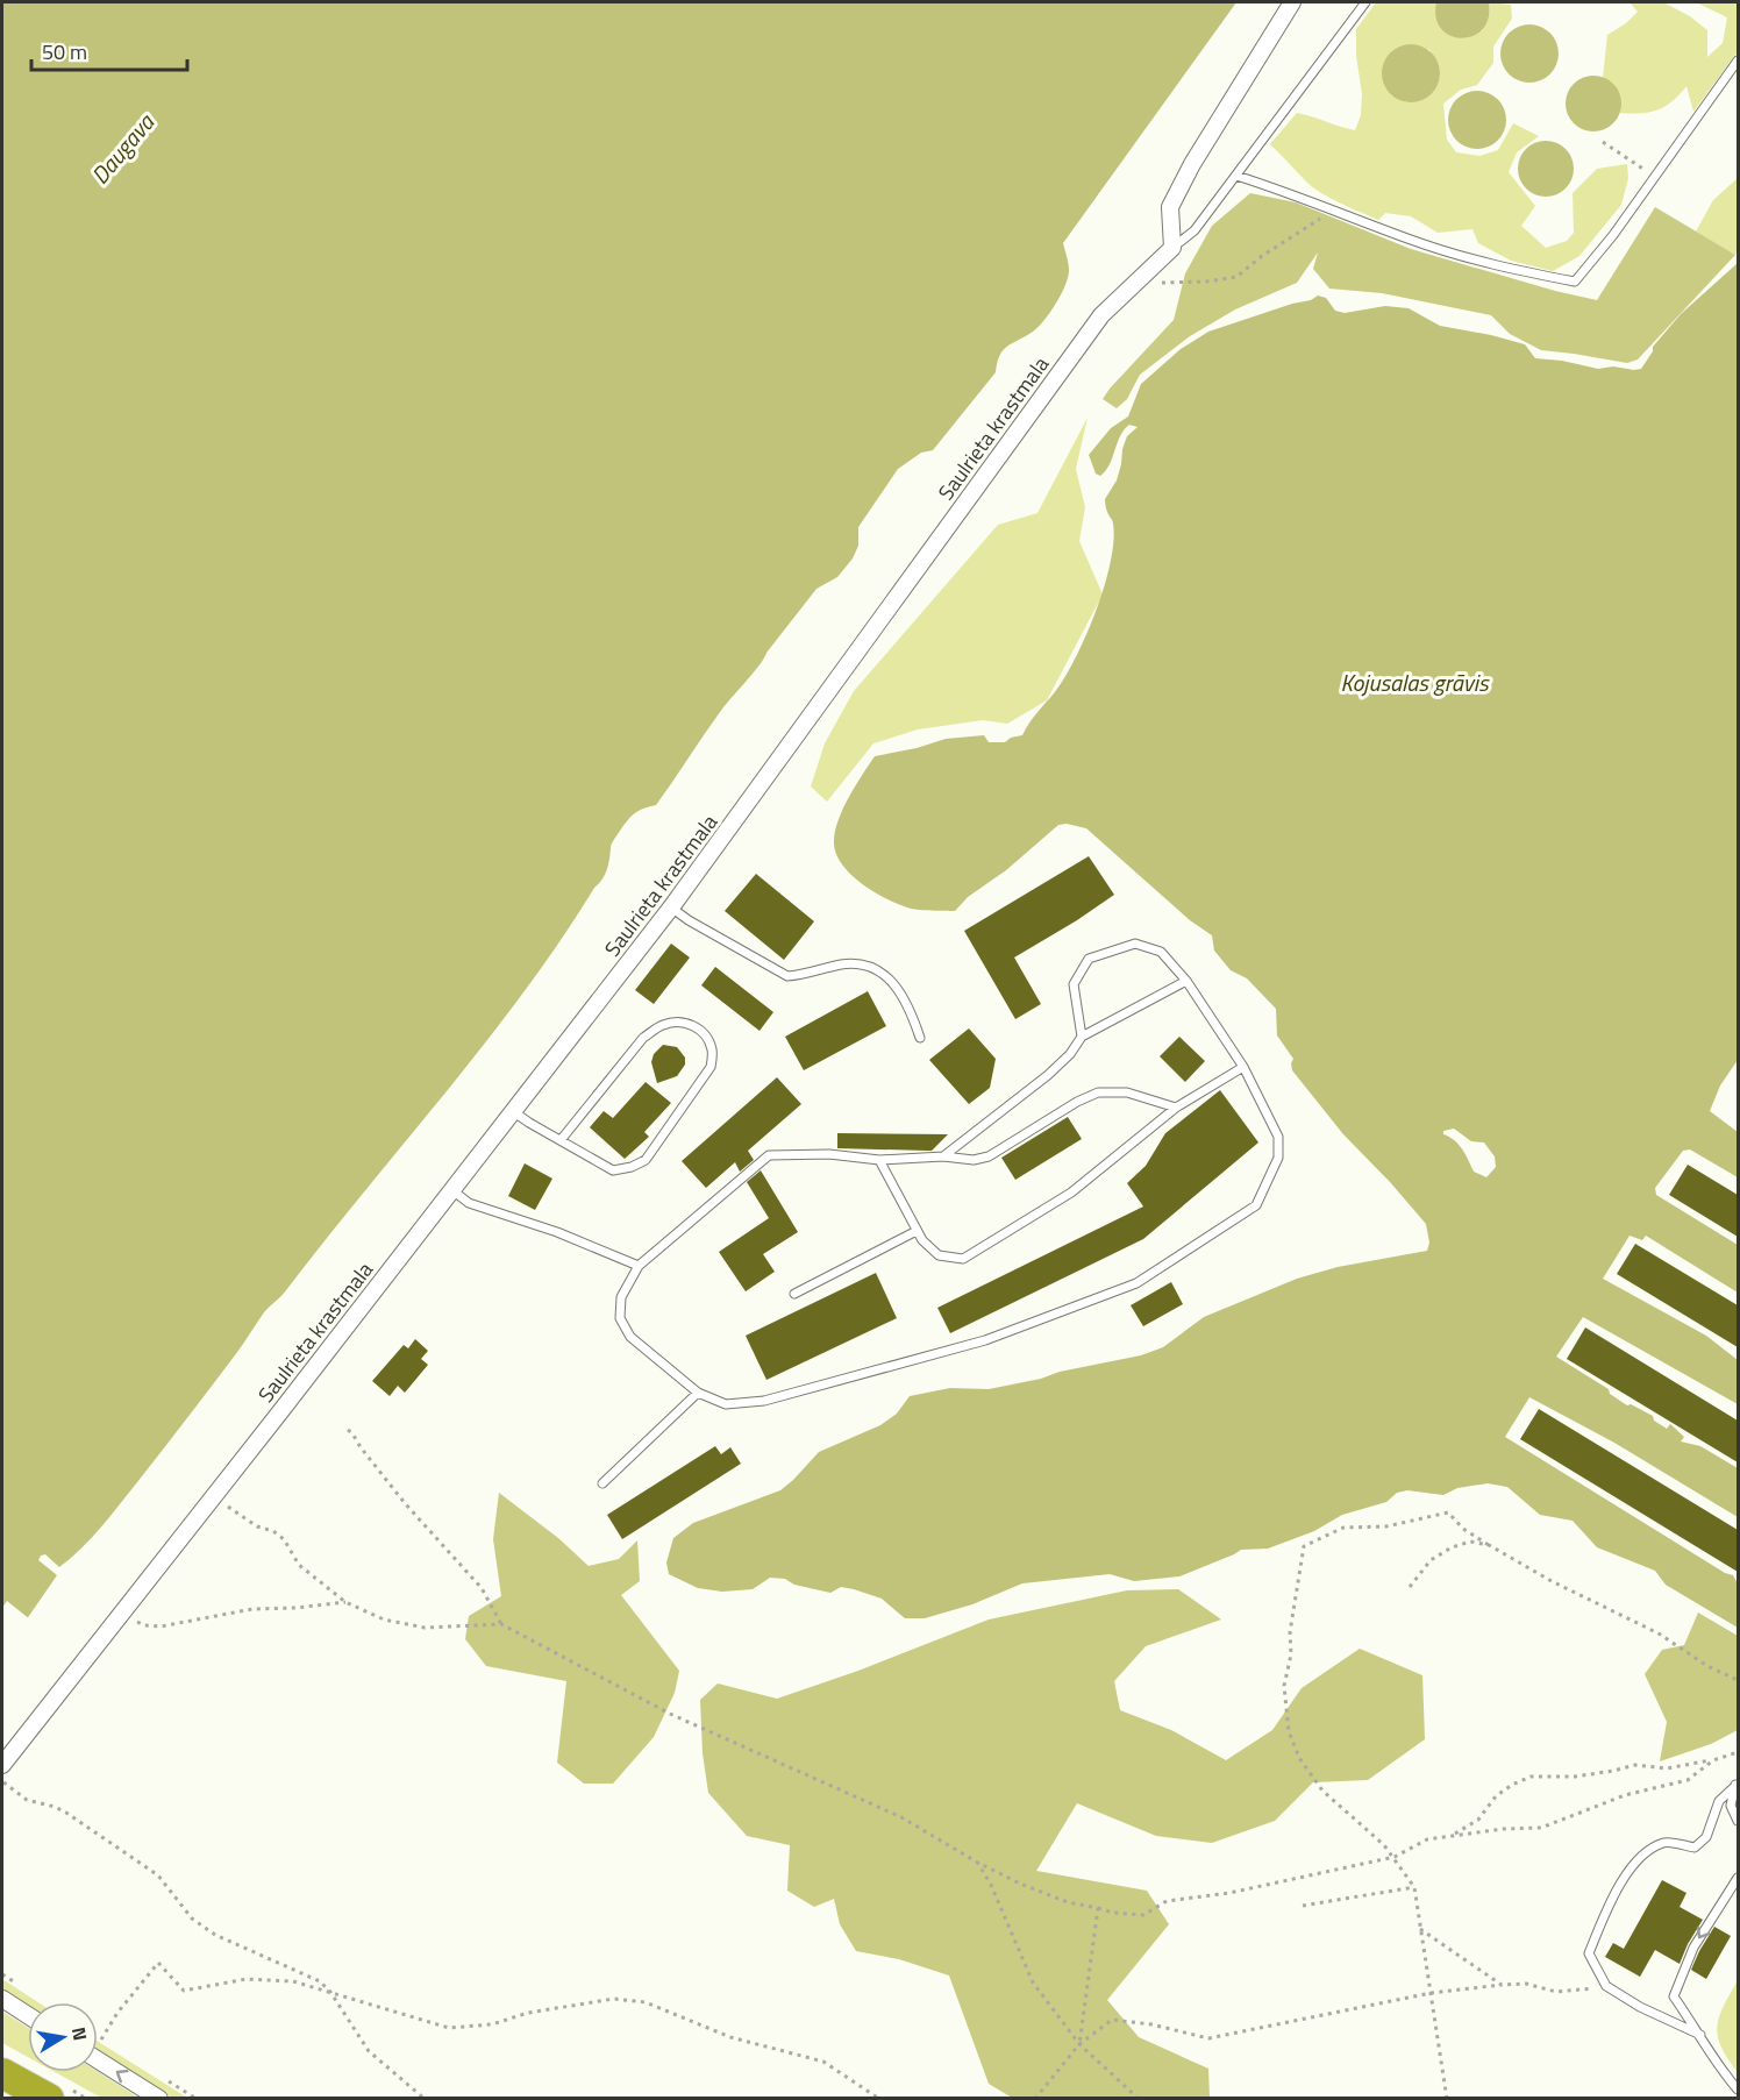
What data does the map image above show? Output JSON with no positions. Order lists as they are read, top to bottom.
{
  "streets": {
    "street": ["Saulrieta krastmala"]
  },
  "water": ["Daugava", "Kojusalas grāvis"],
  "scale_bar": "50 m",
  "north": "right"
}
